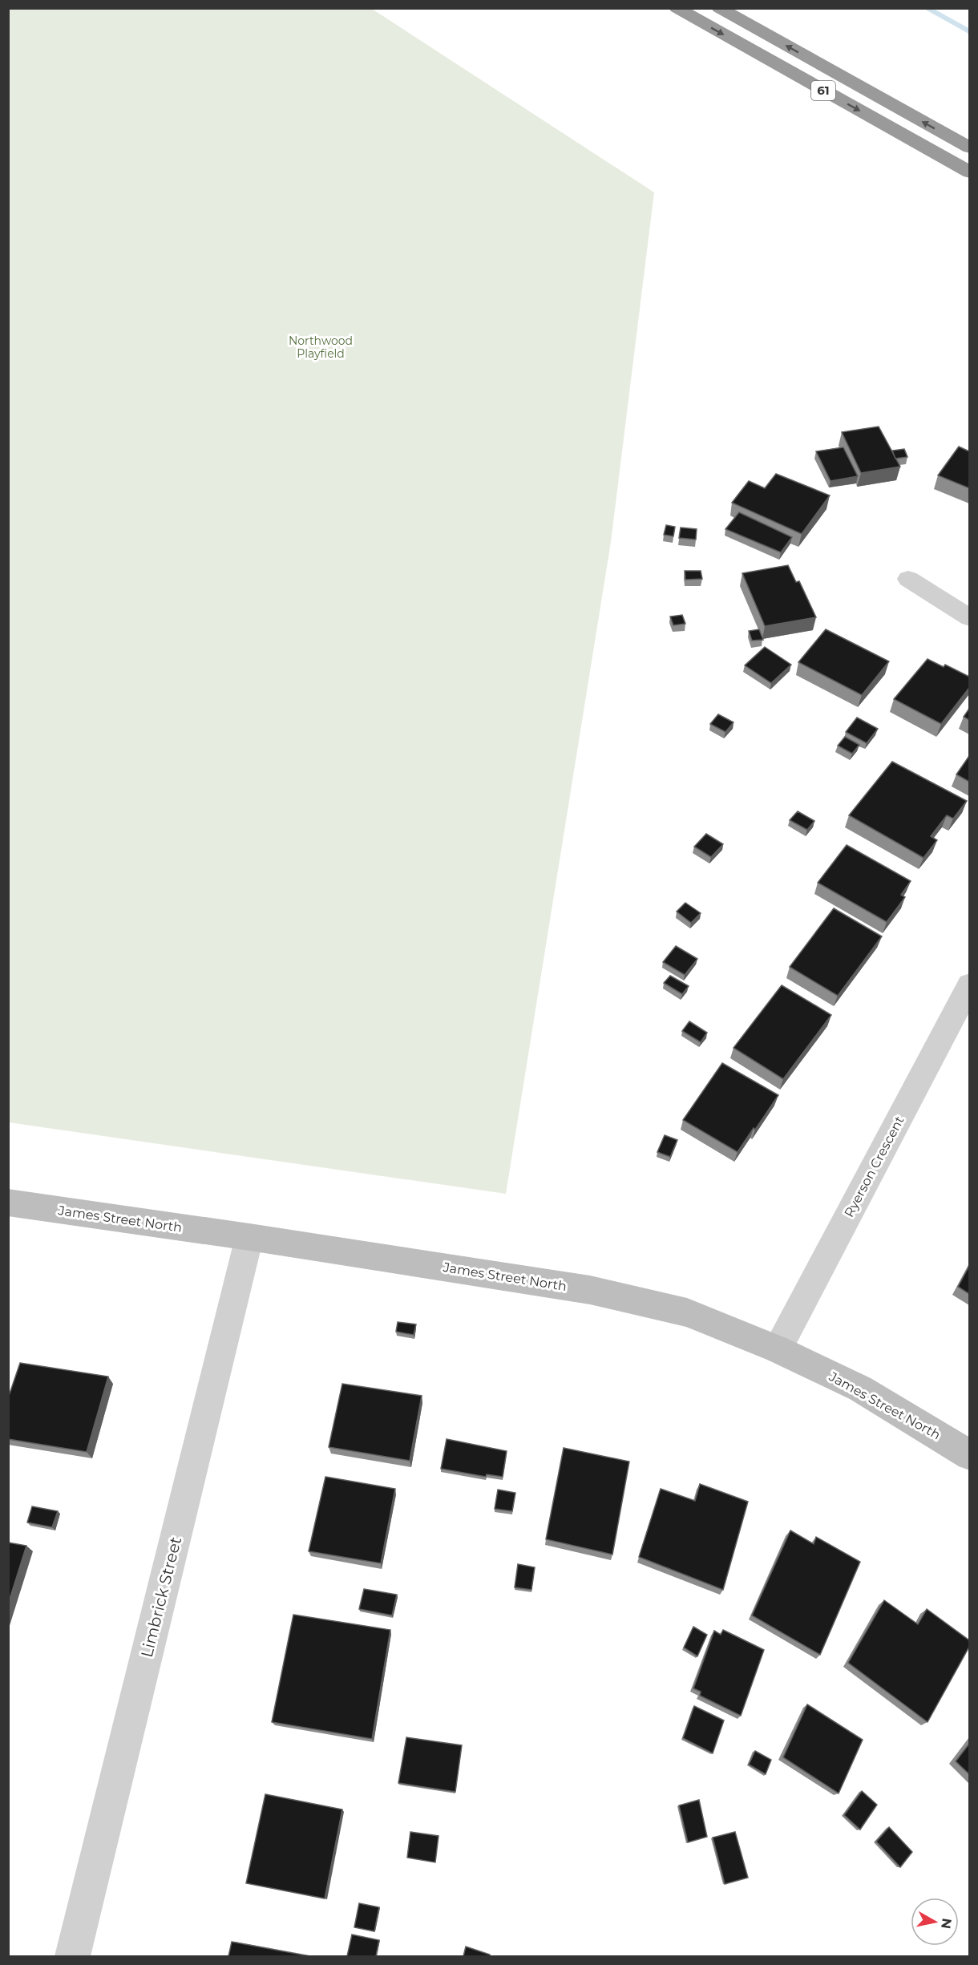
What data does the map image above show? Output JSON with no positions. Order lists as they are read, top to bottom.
{
  "streets": {
    "highway": ["61"],
    "street": ["Ryerson Crescent", "James Street North", "Limbrick Street"]
  },
  "crossings": [
    ["Ryerson Crescent", "James Street North"],
    ["James Street North", "Limbrick Street"]
  ],
  "parks": ["Northwood Playfield"],
  "north": "right"
}
